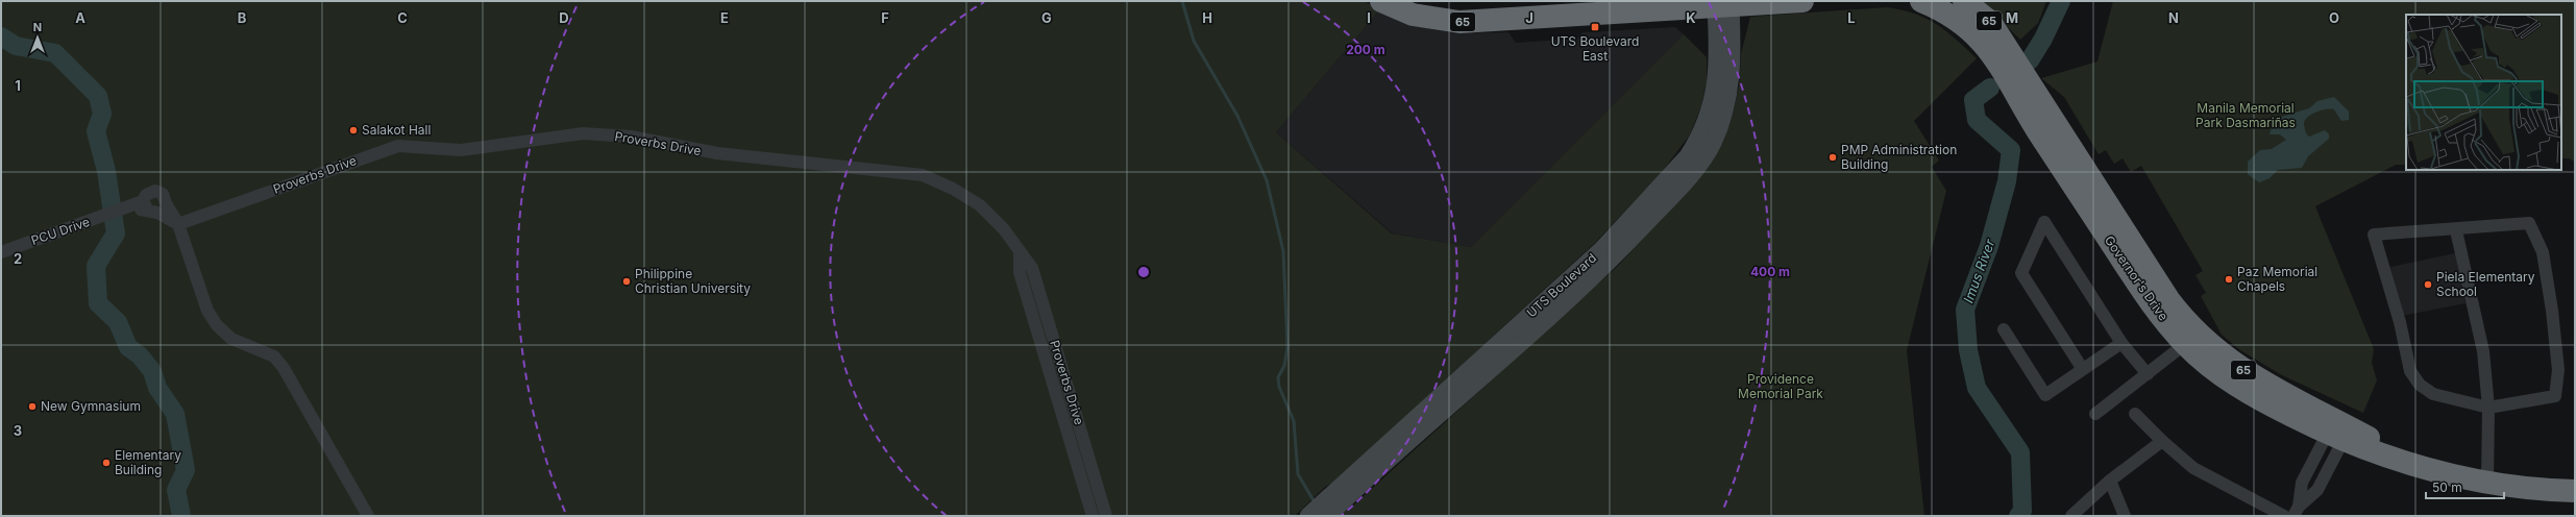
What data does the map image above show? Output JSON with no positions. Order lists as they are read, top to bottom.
{
  "streets": {
    "highway": ["65", "Governor's Drive"],
    "main road": ["UTS Boulevard"],
    "street": ["Proverbs Drive", "PCU Drive"]
  },
  "crossings": [
    ["65", "UTS Boulevard"],
    ["Proverbs Drive", "PCU Drive"]
  ],
  "water": ["Imus River"],
  "parks": ["Manila Memorial Park Dasmariñas", "Providence Memorial Park"],
  "places": {
    "transit": ["UTS Boulevard East"],
    "other": [
      "Salakot Hall",
      "PMP Administration Building",
      "Paz Memorial Chapels",
      "Philippine Christian University",
      "Piela Elementary School",
      "New Gymnasium",
      "Elementary Building"
    ]
  },
  "scale_bar": "50 m",
  "north": "top",
  "grid": {
    "columns": [
      "A",
      "B",
      "C",
      "D",
      "E",
      "F",
      "G",
      "H",
      "I",
      "J",
      "K",
      "L",
      "M",
      "N",
      "O"
    ],
    "rows": ["1", "2", "3"]
  },
  "rings": ["200 m", "400 m"]
}
